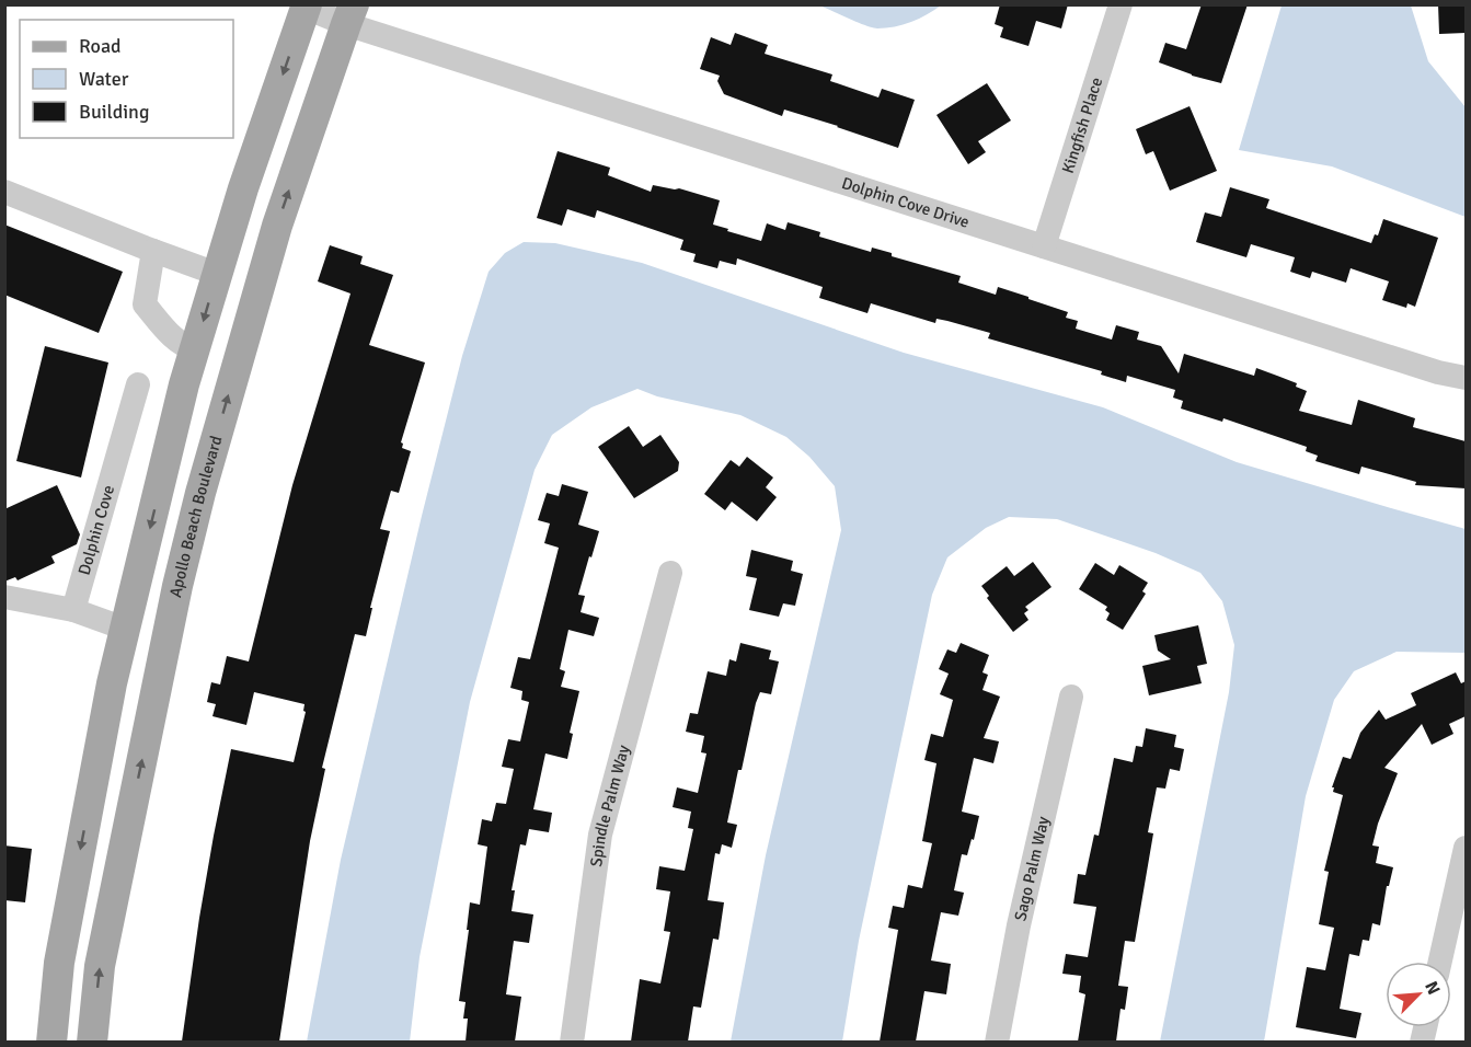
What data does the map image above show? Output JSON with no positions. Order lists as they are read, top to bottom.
{
  "streets": {
    "main road": ["Apollo Beach Boulevard"],
    "street": [
      "Kingfish Place",
      "Dolphin Cove Drive",
      "Dolphin Cove",
      "Spindle Palm Way",
      "Sago Palm Way"
    ]
  },
  "crossings": [
    ["Kingfish Place", "Dolphin Cove Drive"],
    ["Dolphin Cove Drive", "Apollo Beach Boulevard"]
  ],
  "legend": ["Road", "Water", "Building"],
  "north": "top right"
}
